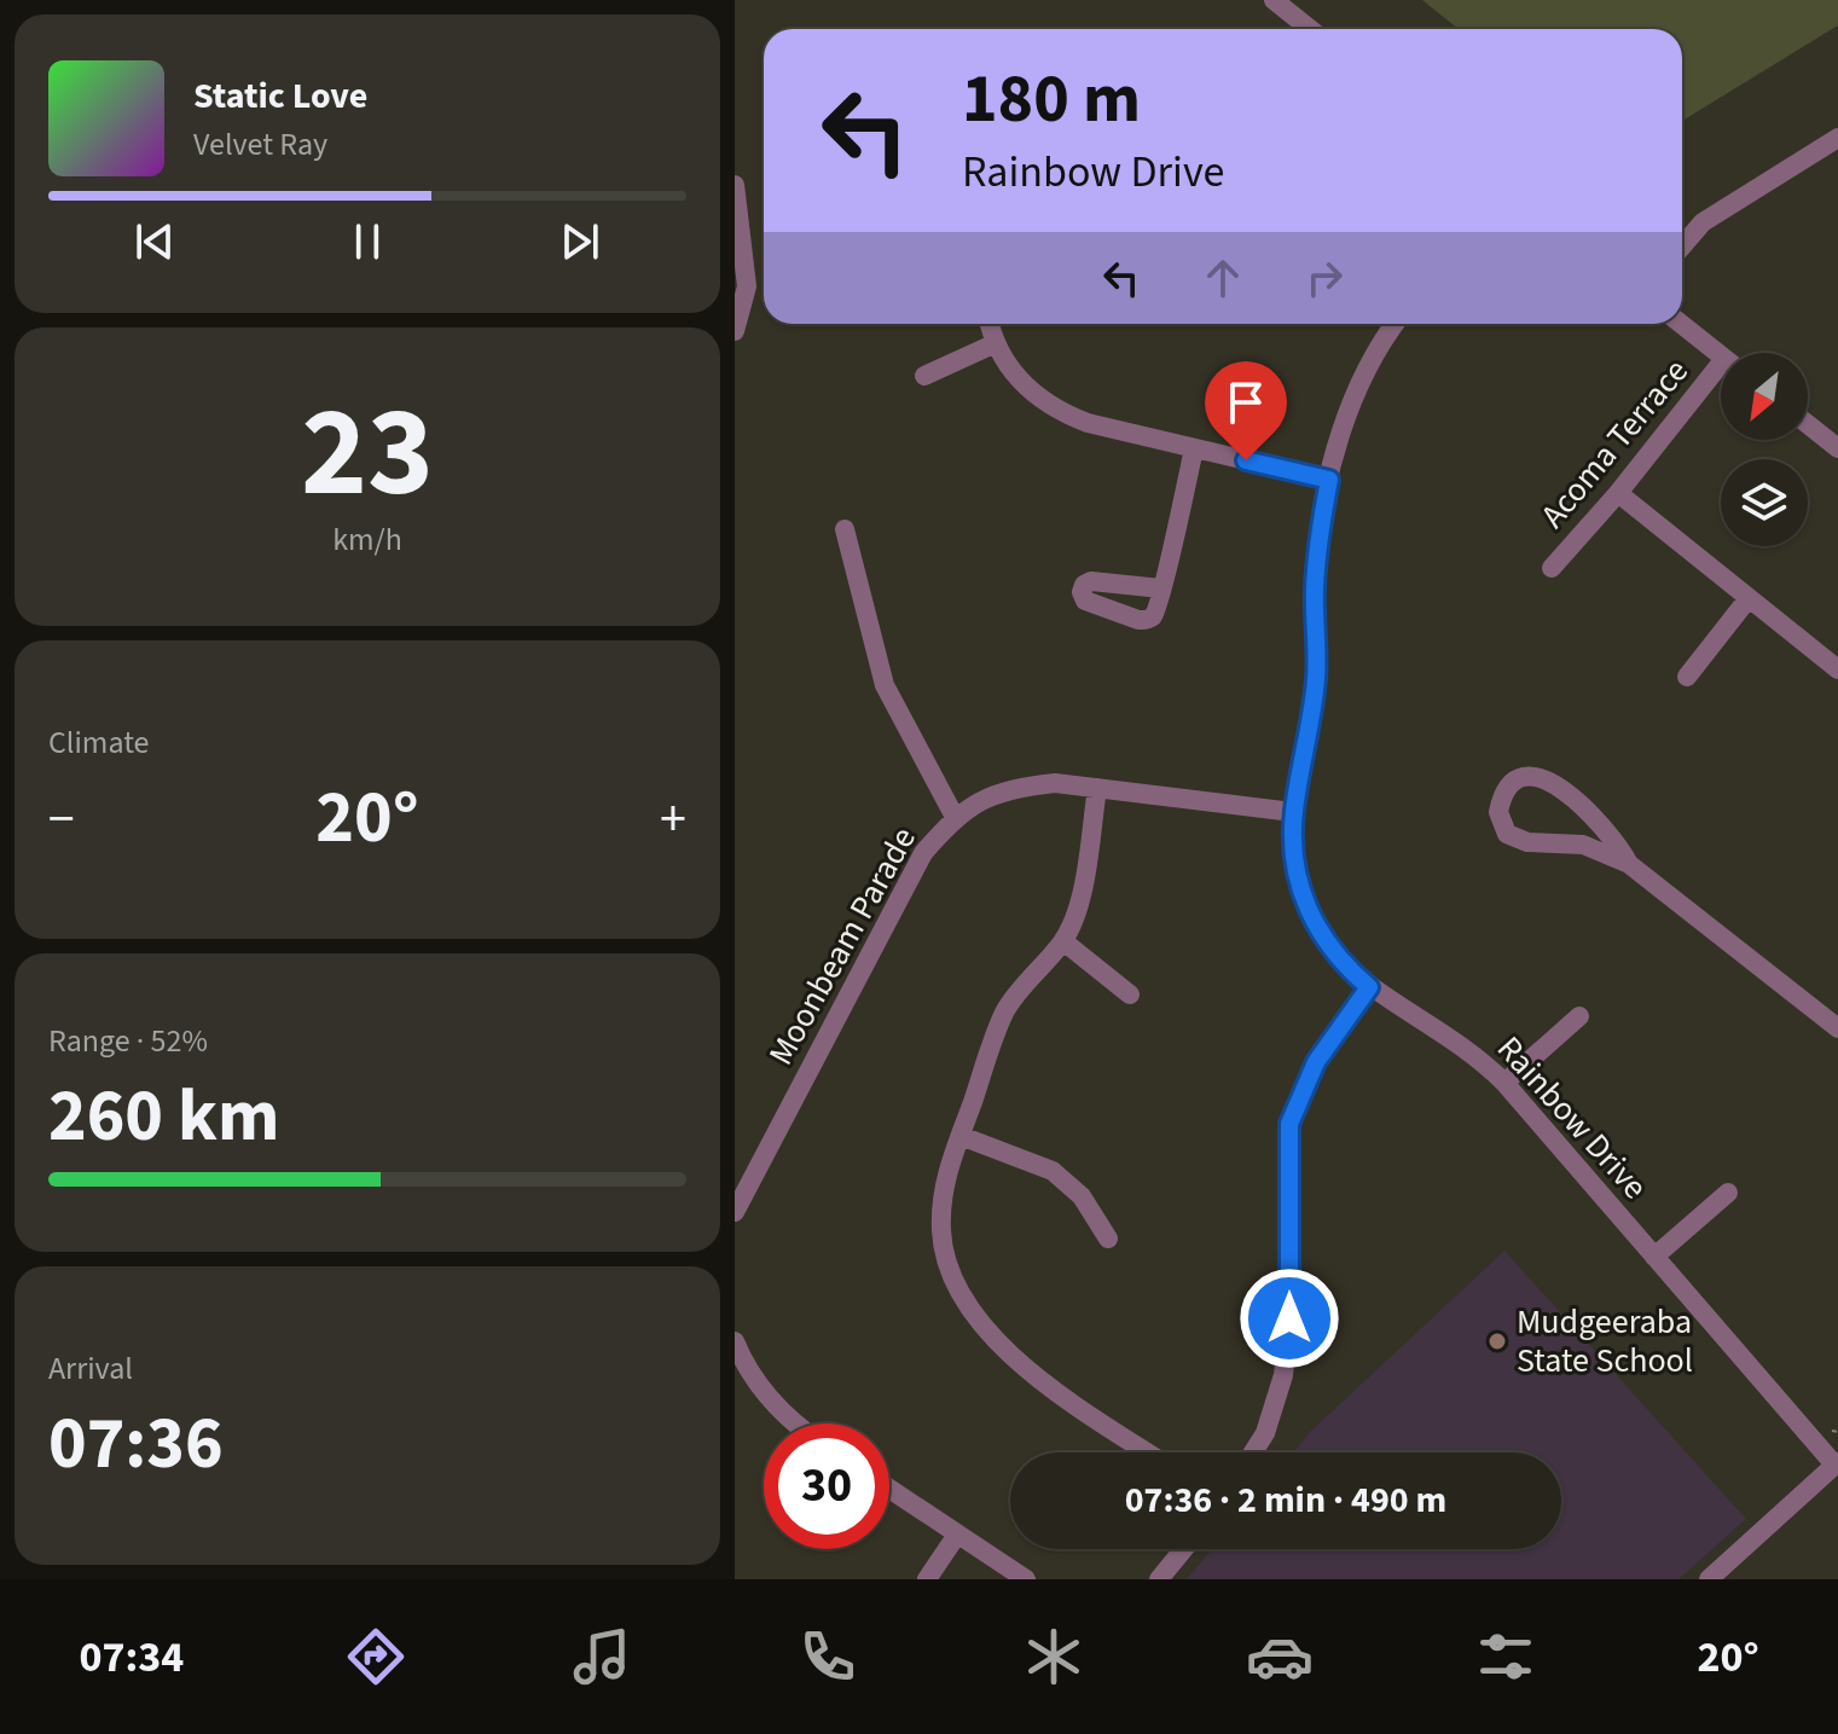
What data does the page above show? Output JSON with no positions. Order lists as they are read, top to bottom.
{
  "streets": {
    "street": ["Acoma Terrace", "Moonbeam Parade", "Rainbow Drive"]
  },
  "crossings": [
    ["Moonbeam Parade", "Rainbow Drive"]
  ],
  "places": ["Mudgeeraba State School"],
  "north": "bottom left",
  "page": {
    "turn": ["180 m", "Rainbow Drive"],
    "song": ["Static Love", "Velvet Ray"],
    "tile": [
      ["23", "km/h"],
      "Climate",
      ["Range · 52%", "260 km"],
      ["Arrival", "07:36"]
    ],
    "heat": ["−", "20°", "+"],
    "limit": "30",
    "trip": "07:36 · 2 min · 490 m",
    "tabs": ["07:34", "20°"]
  }
}
